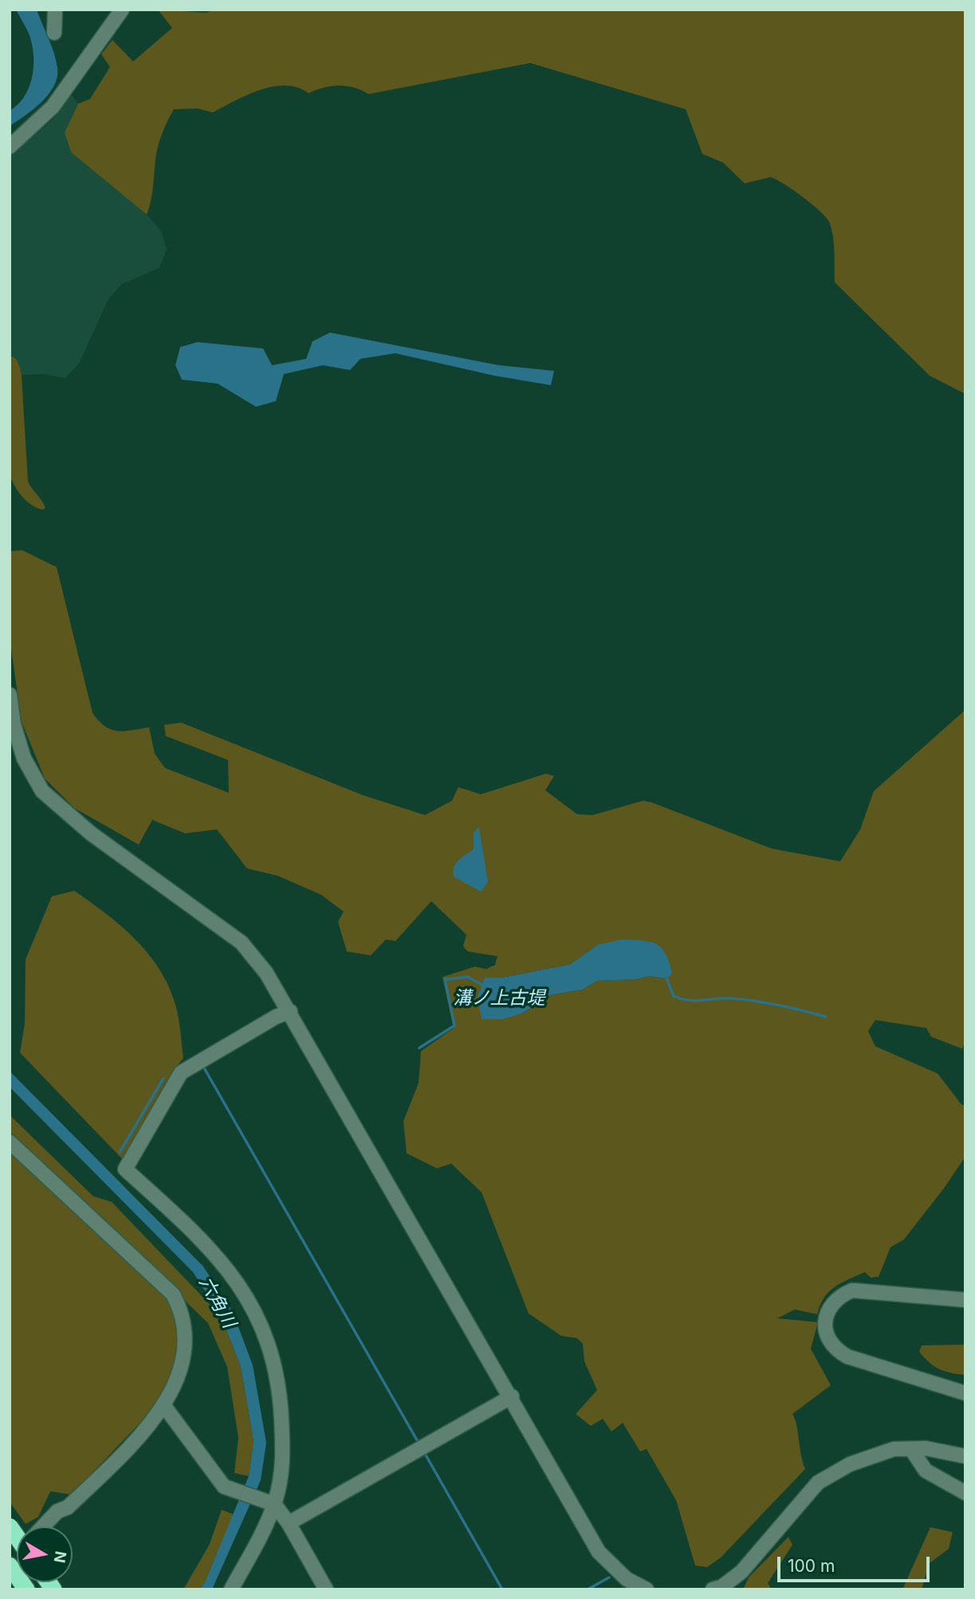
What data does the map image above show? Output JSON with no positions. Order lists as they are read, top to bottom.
{
  "water": ["溝ノ上古堤", "六角川"],
  "scale_bar": "100 m",
  "north": "right"
}
